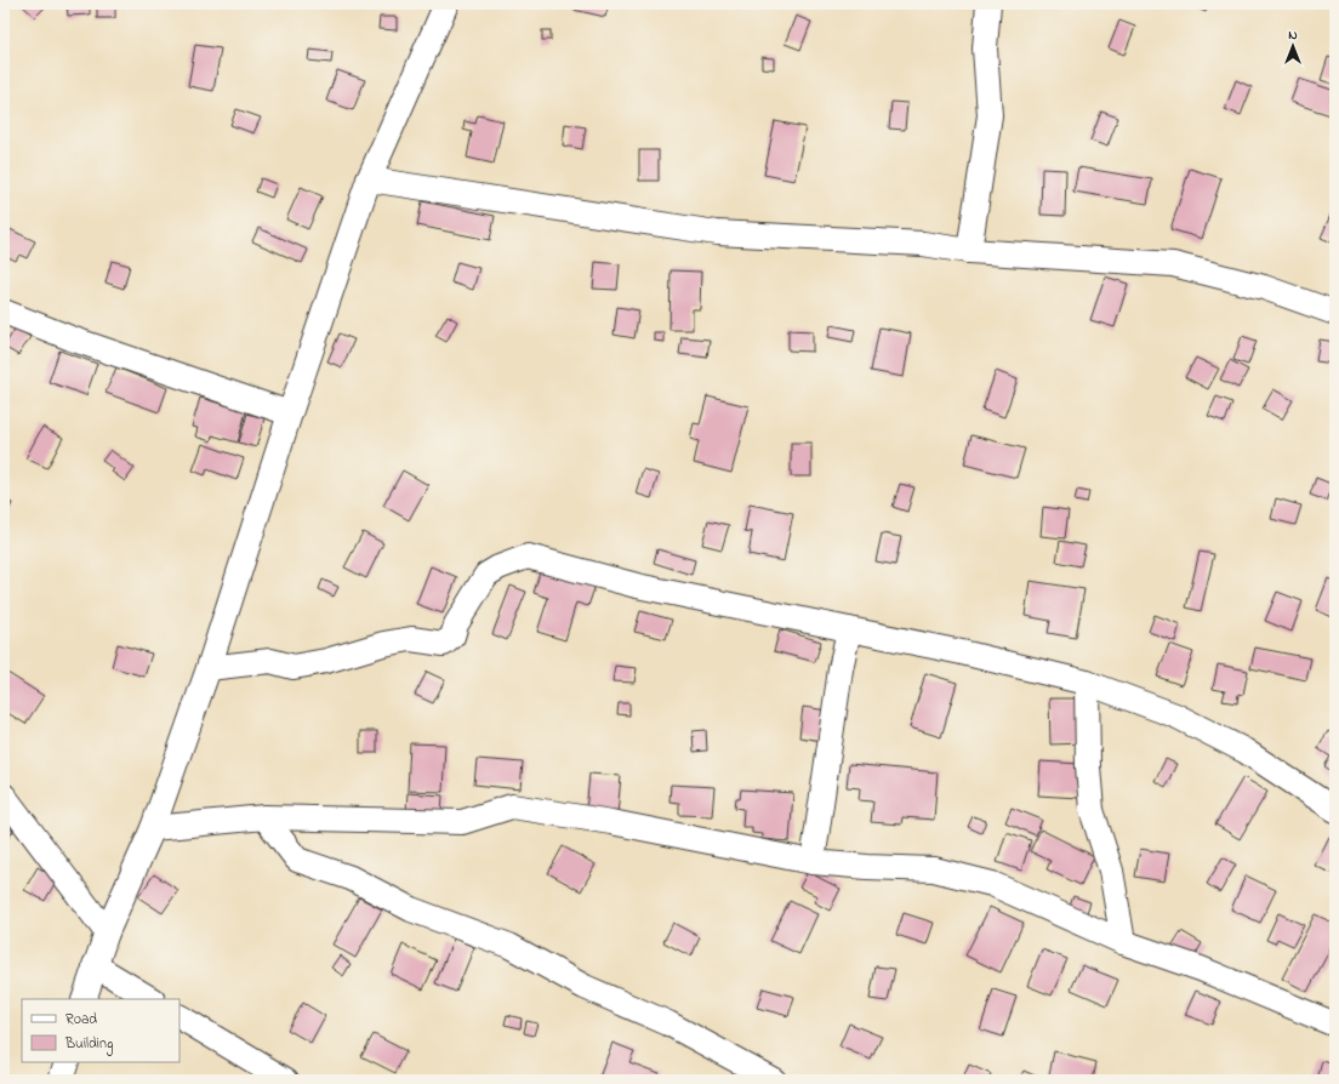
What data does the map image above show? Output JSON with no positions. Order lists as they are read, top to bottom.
{
  "legend": ["Road", "Building"],
  "north": "top"
}
